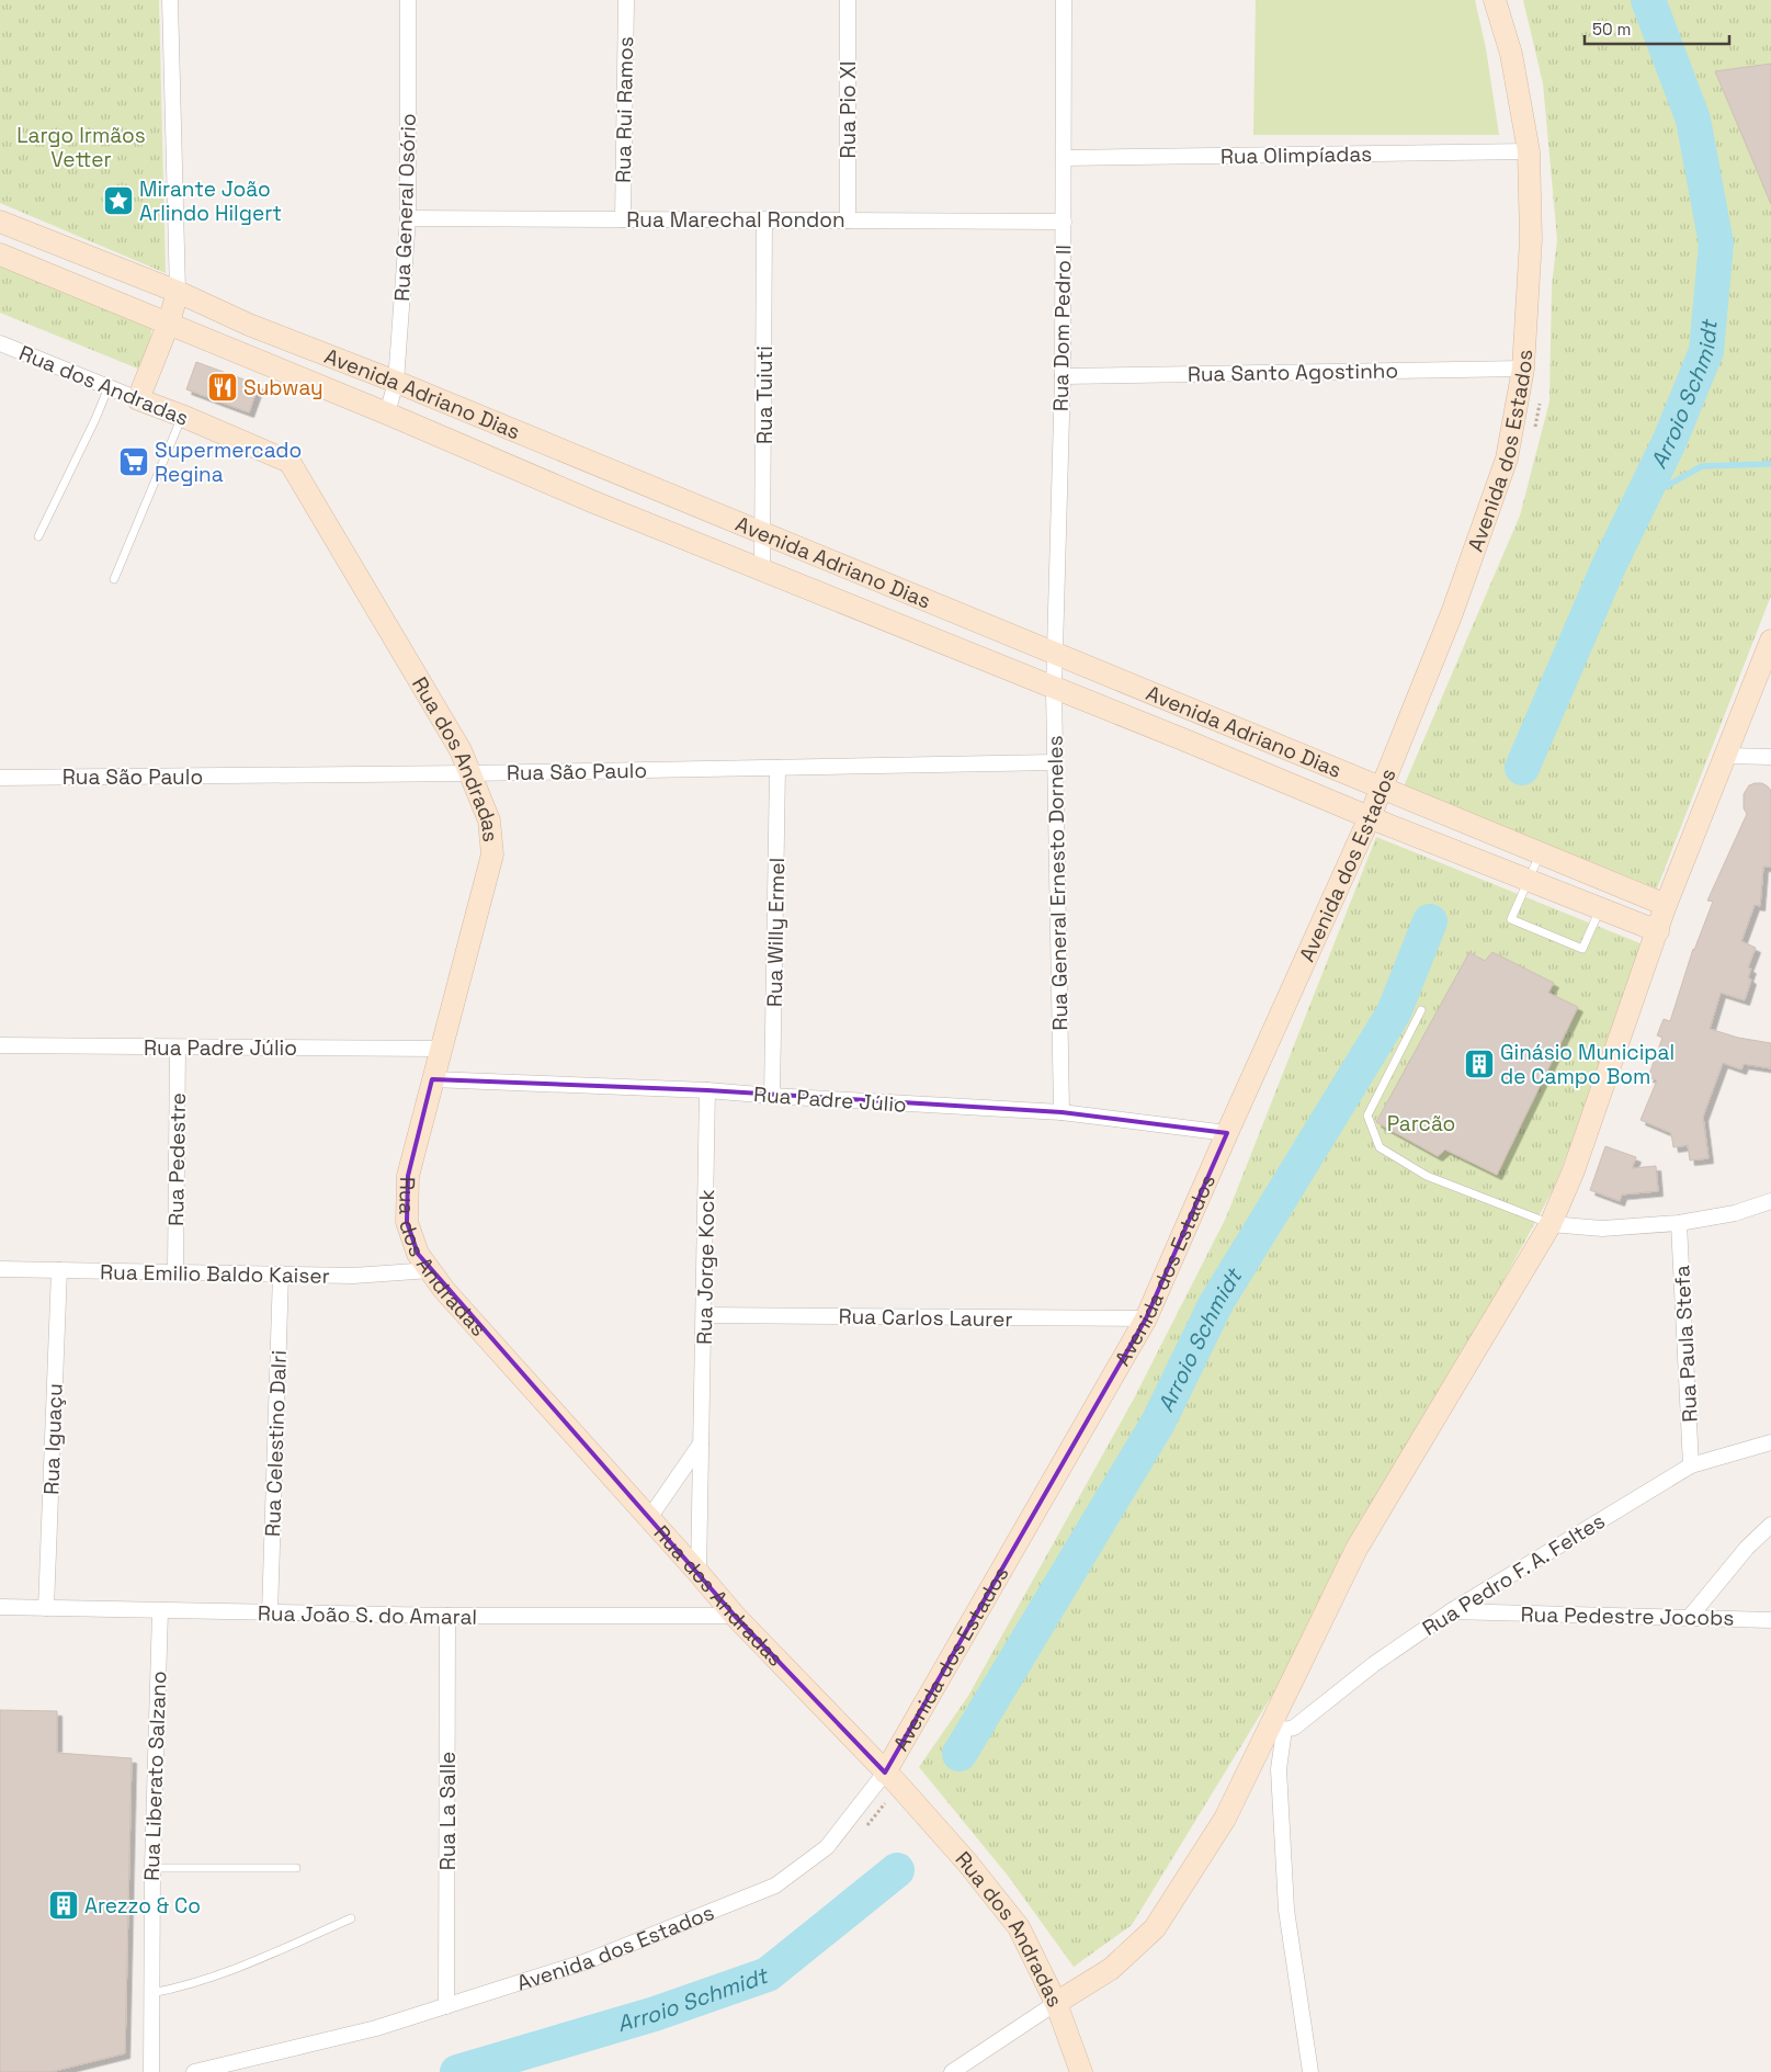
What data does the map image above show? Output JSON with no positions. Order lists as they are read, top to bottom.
{
  "streets": {
    "street": [
      "Rua Rui Ramos",
      "Rua Pio XI",
      "Rua Olimpíadas",
      "Rua General Osório",
      "Rua Marechal Rondon",
      "Rua Dom Pedro II",
      "Rua Santo Agostinho",
      "Rua dos Andradas",
      "Avenida Adriano Dias",
      "Rua Tuiuti",
      "Avenida dos Estados",
      "Rua São Paulo",
      "Rua General Ernesto Dorneles",
      "Rua Willy Ermel",
      "Rua Padre Júlio",
      "Rua Pedestre",
      "Rua Jorge Kock",
      "Rua Emilio Baldo Kaiser",
      "Rua Carlos Laurer",
      "Rua Paula Stefa",
      "Rua Iguaçu",
      "Rua Celestino Dalri",
      "Rua Pedro F. A. Feltes",
      "Rua João S. do Amaral",
      "Rua Pedestre Jocobs",
      "Rua Liberato Salzano",
      "Rua La Salle"
    ]
  },
  "crossings": [
    ["Rua Rui Ramos", "Rua Marechal Rondon"],
    ["Rua Pio XI", "Rua Marechal Rondon"],
    ["Rua Olimpíadas", "Rua Dom Pedro II"],
    ["Rua Olimpíadas", "Avenida dos Estados"],
    ["Rua General Osório", "Rua Marechal Rondon"],
    ["Rua General Osório", "Avenida Adriano Dias"],
    ["Rua Marechal Rondon", "Rua Dom Pedro II"],
    ["Rua Marechal Rondon", "Rua Tuiuti"],
    ["Rua Dom Pedro II", "Rua Santo Agostinho"],
    ["Rua Dom Pedro II", "Avenida Adriano Dias"],
    ["Rua Dom Pedro II", "Rua General Ernesto Dorneles"],
    ["Rua Santo Agostinho", "Avenida dos Estados"],
    ["Rua dos Andradas", "Avenida dos Estados"],
    ["Rua dos Andradas", "Rua São Paulo"],
    ["Rua dos Andradas", "Rua Padre Júlio"],
    ["Rua dos Andradas", "Rua Jorge Kock"],
    ["Rua dos Andradas", "Rua Emilio Baldo Kaiser"],
    ["Rua dos Andradas", "Rua João S. do Amaral"],
    ["Avenida Adriano Dias", "Rua Tuiuti"],
    ["Avenida Adriano Dias", "Avenida dos Estados"],
    ["Avenida Adriano Dias", "Rua General Ernesto Dorneles"],
    ["Avenida dos Estados", "Rua Padre Júlio"],
    ["Avenida dos Estados", "Rua Carlos Laurer"],
    ["Avenida dos Estados", "Rua La Salle"],
    ["Rua São Paulo", "Rua General Ernesto Dorneles"],
    ["Rua São Paulo", "Rua Willy Ermel"],
    ["Rua General Ernesto Dorneles", "Rua Padre Júlio"],
    ["Rua Willy Ermel", "Rua Padre Júlio"],
    ["Rua Padre Júlio", "Rua Pedestre"],
    ["Rua Padre Júlio", "Rua Jorge Kock"],
    ["Rua Pedestre", "Rua Emilio Baldo Kaiser"],
    ["Rua Jorge Kock", "Rua Carlos Laurer"],
    ["Rua Emilio Baldo Kaiser", "Rua Iguaçu"],
    ["Rua Emilio Baldo Kaiser", "Rua Celestino Dalri"],
    ["Rua Paula Stefa", "Rua Pedro F. A. Feltes"],
    ["Rua Iguaçu", "Rua João S. do Amaral"],
    ["Rua Celestino Dalri", "Rua João S. do Amaral"],
    ["Rua Pedro F. A. Feltes", "Rua Pedestre Jocobs"],
    ["Rua João S. do Amaral", "Rua Liberato Salzano"],
    ["Rua João S. do Amaral", "Rua La Salle"]
  ],
  "water": ["Arroio Schmidt"],
  "parks": ["Largo Irmãos Vetter", "Parcão"],
  "places": {
    "place": ["Mirante João Arlindo Hilgert"],
    "restaurant": ["Subway"],
    "supermarket": ["Supermercado Regina"],
    "building": ["Ginásio Municipal de Campo Bom", "Arezzo & Co"]
  },
  "scale_bar": "50 m"
}
